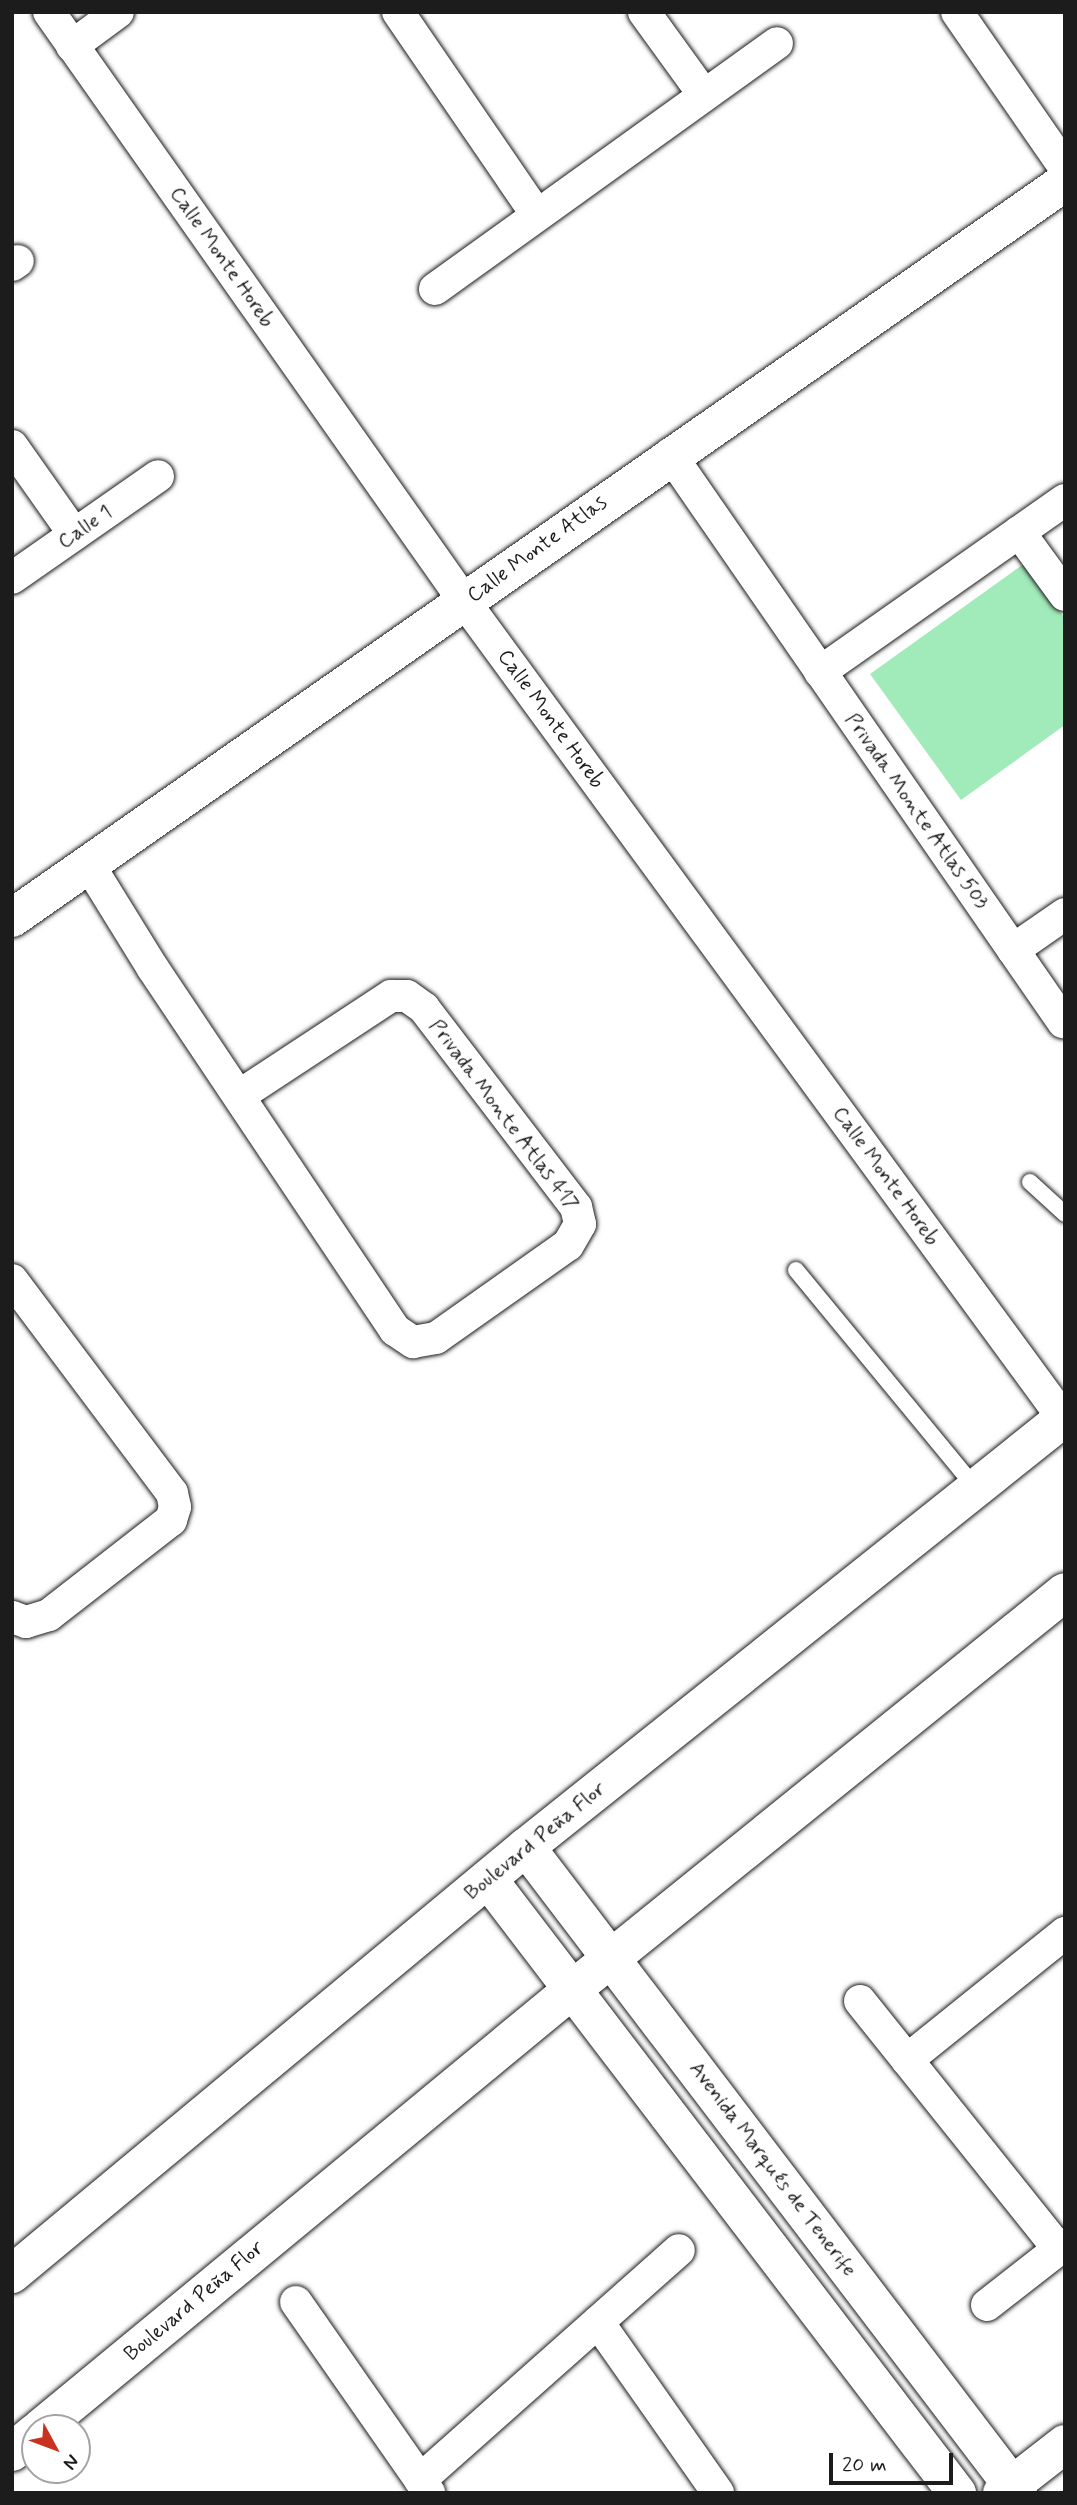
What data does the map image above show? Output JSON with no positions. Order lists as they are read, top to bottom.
{
  "streets": {
    "street": [
      "Calle Monte Horeb",
      "Calle 1",
      "Calle Monte Atlas",
      "Privada Monte Atlas 503",
      "Privada Monte Atlas 417",
      "Boulevard Peña Flor",
      "Avenida Marqués de Tenerife"
    ]
  },
  "crossings": [
    ["Calle Monte Horeb", "Calle Monte Atlas"],
    ["Calle Monte Horeb", "Boulevard Peña Flor"],
    ["Calle Monte Atlas", "Privada Monte Atlas 503"],
    ["Calle Monte Atlas", "Privada Monte Atlas 417"],
    ["Boulevard Peña Flor", "Avenida Marqués de Tenerife"]
  ],
  "scale_bar": "20 m",
  "north": "bottom right"
}
